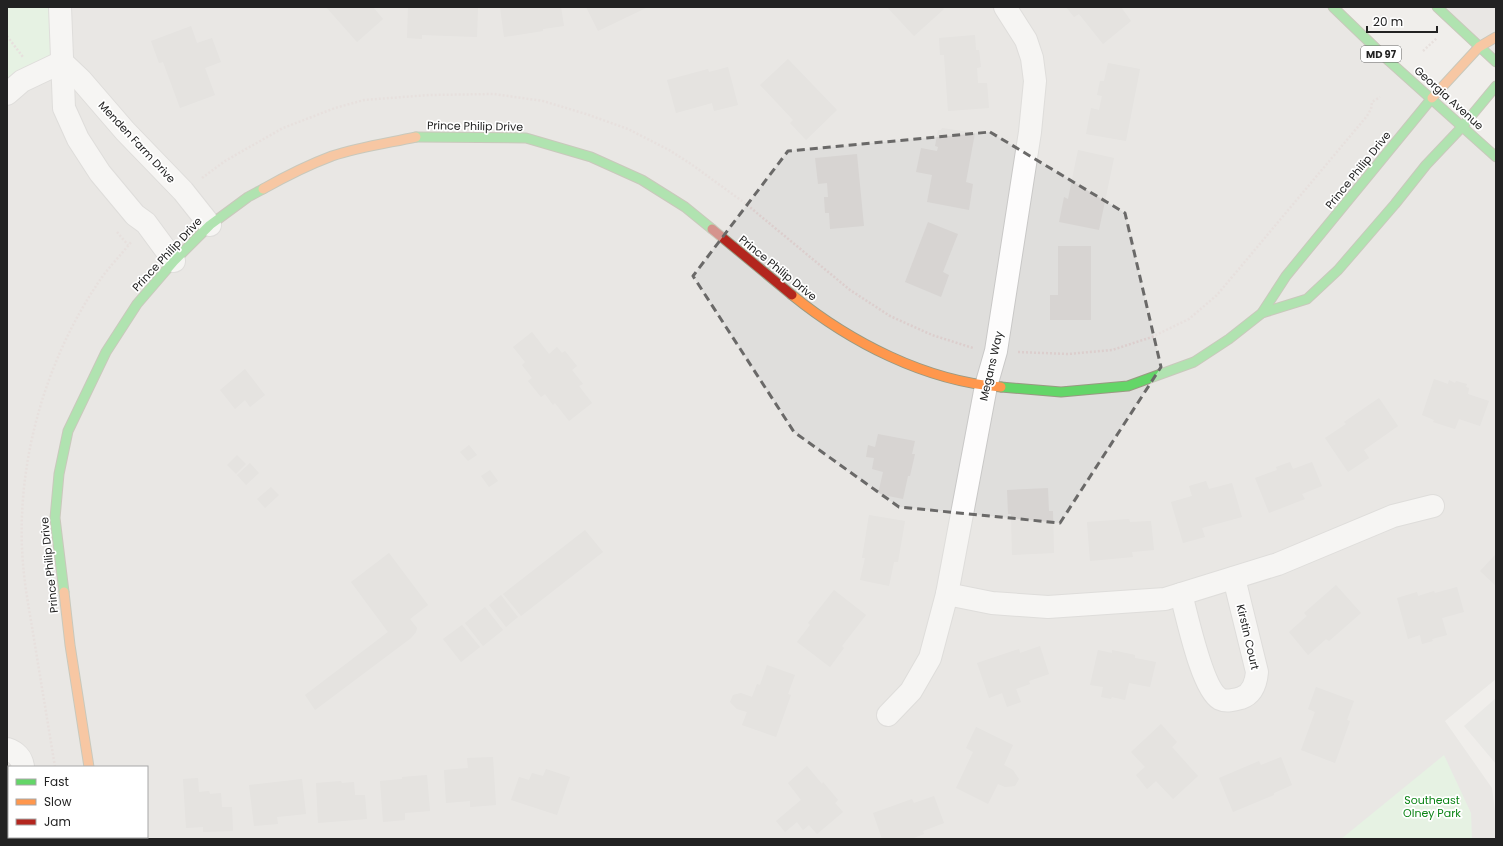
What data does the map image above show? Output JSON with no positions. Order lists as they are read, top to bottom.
{
  "streets": {
    "street": [
      "MD 97",
      "Georgia Avenue",
      "Prince Philip Drive",
      "Menden Farm Drive",
      "Megans Way",
      "Kirstin Court"
    ]
  },
  "crossings": [
    ["Georgia Avenue", "Prince Philip Drive"],
    ["Prince Philip Drive", "Menden Farm Drive"],
    ["Prince Philip Drive", "Megans Way"]
  ],
  "parks": ["Southeast Olney Park"],
  "legend": ["Fast", "Slow", "Jam"],
  "scale_bar": "20 m"
}
